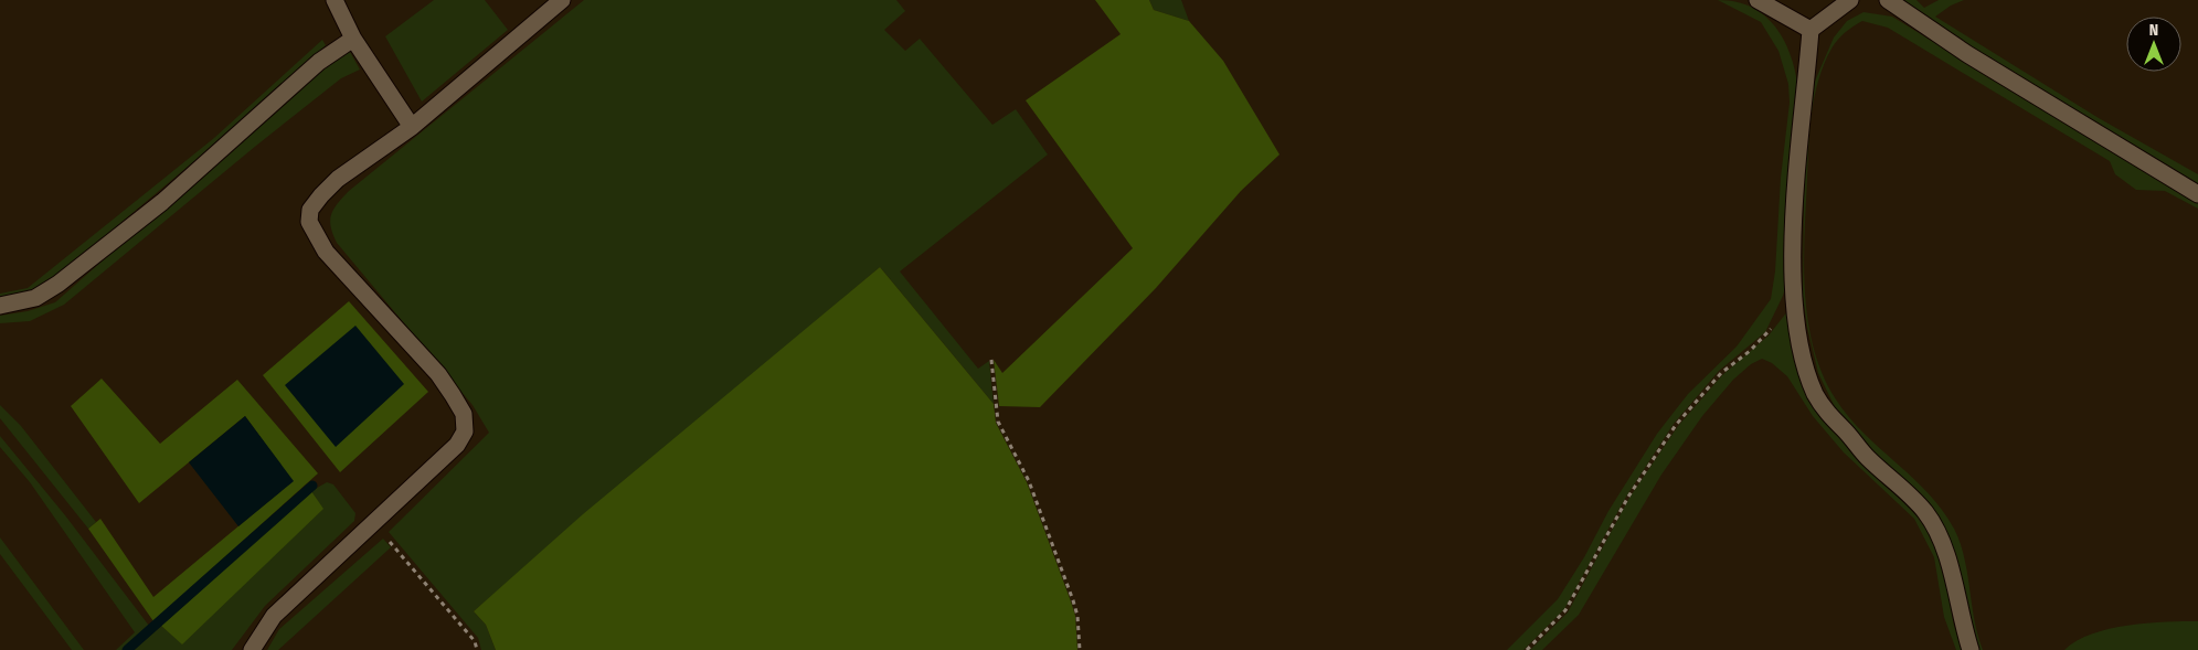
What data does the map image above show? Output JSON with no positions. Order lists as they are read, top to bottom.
{
  "north": "top"
}
